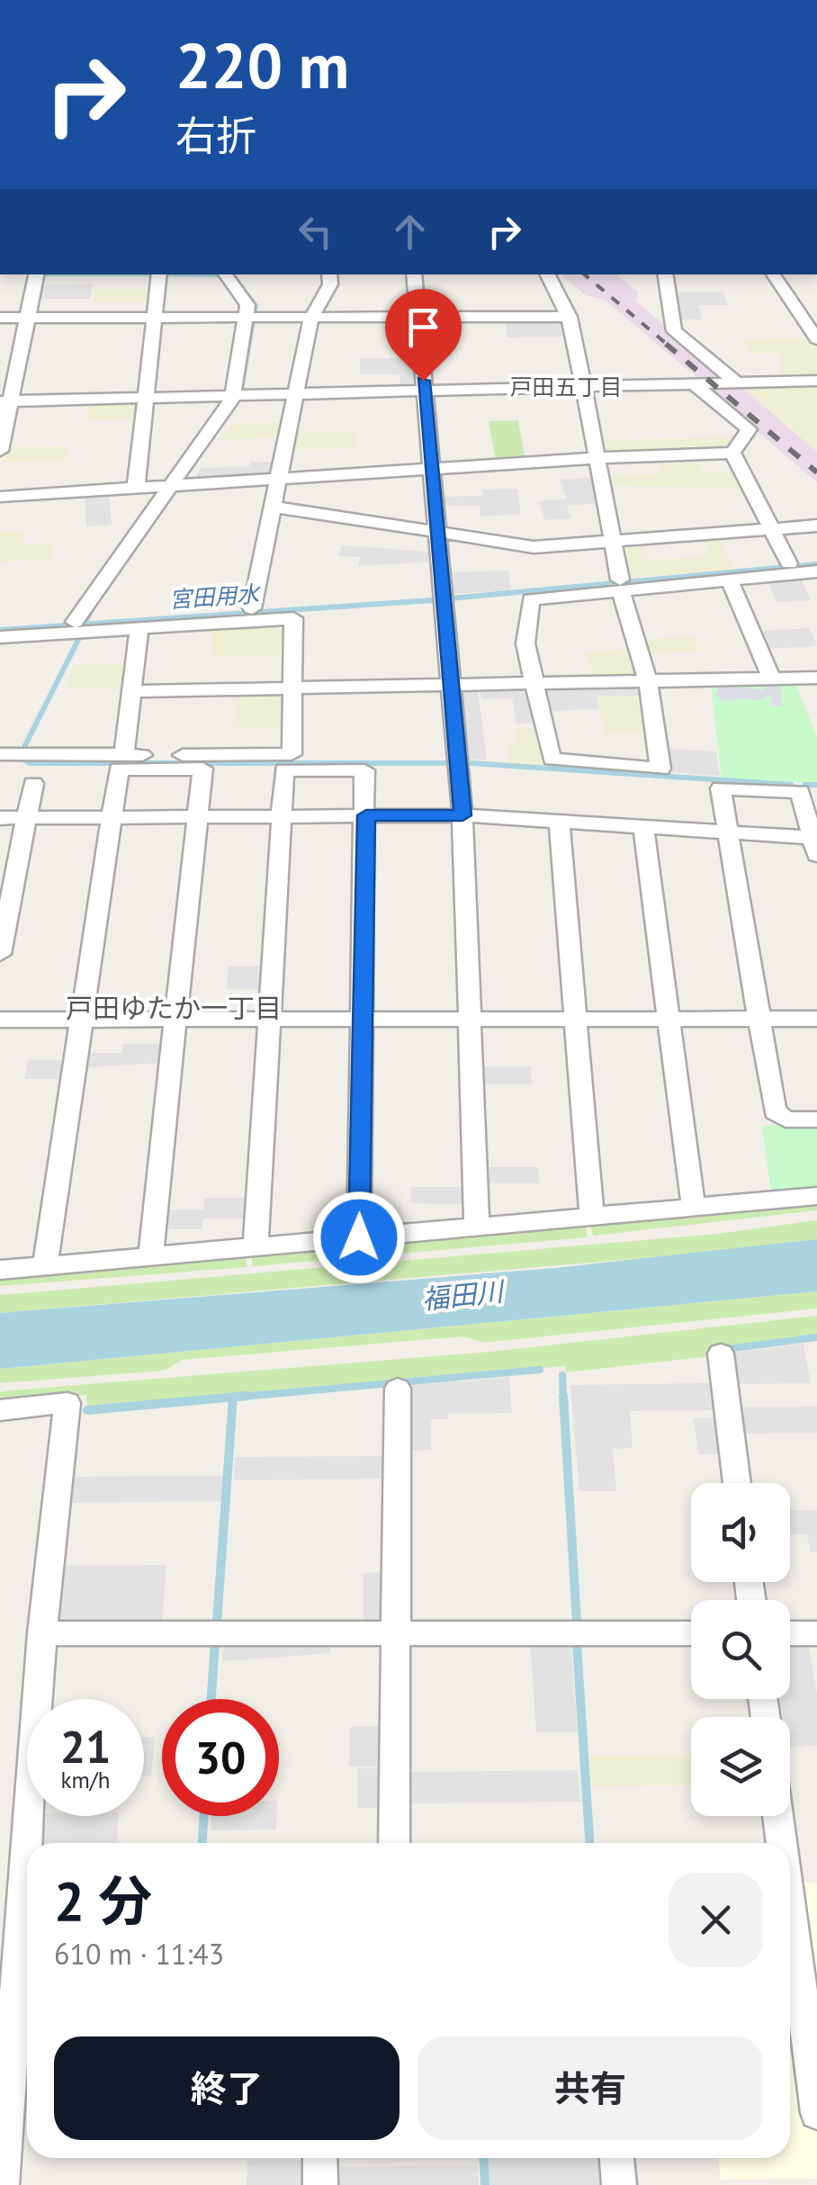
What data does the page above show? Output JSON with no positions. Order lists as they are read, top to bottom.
{
  "districts": ["戸田五丁目", "戸田ゆたか一丁目"],
  "water": ["宮田用水", "福田川"],
  "page": {
    "turn": ["220 m", "右折"],
    "speed": "21 km/h",
    "limit": "30",
    "heading": ["2 分", "610 m · 11:43"],
    "buttons": ["終了", "共有"]
  }
}
